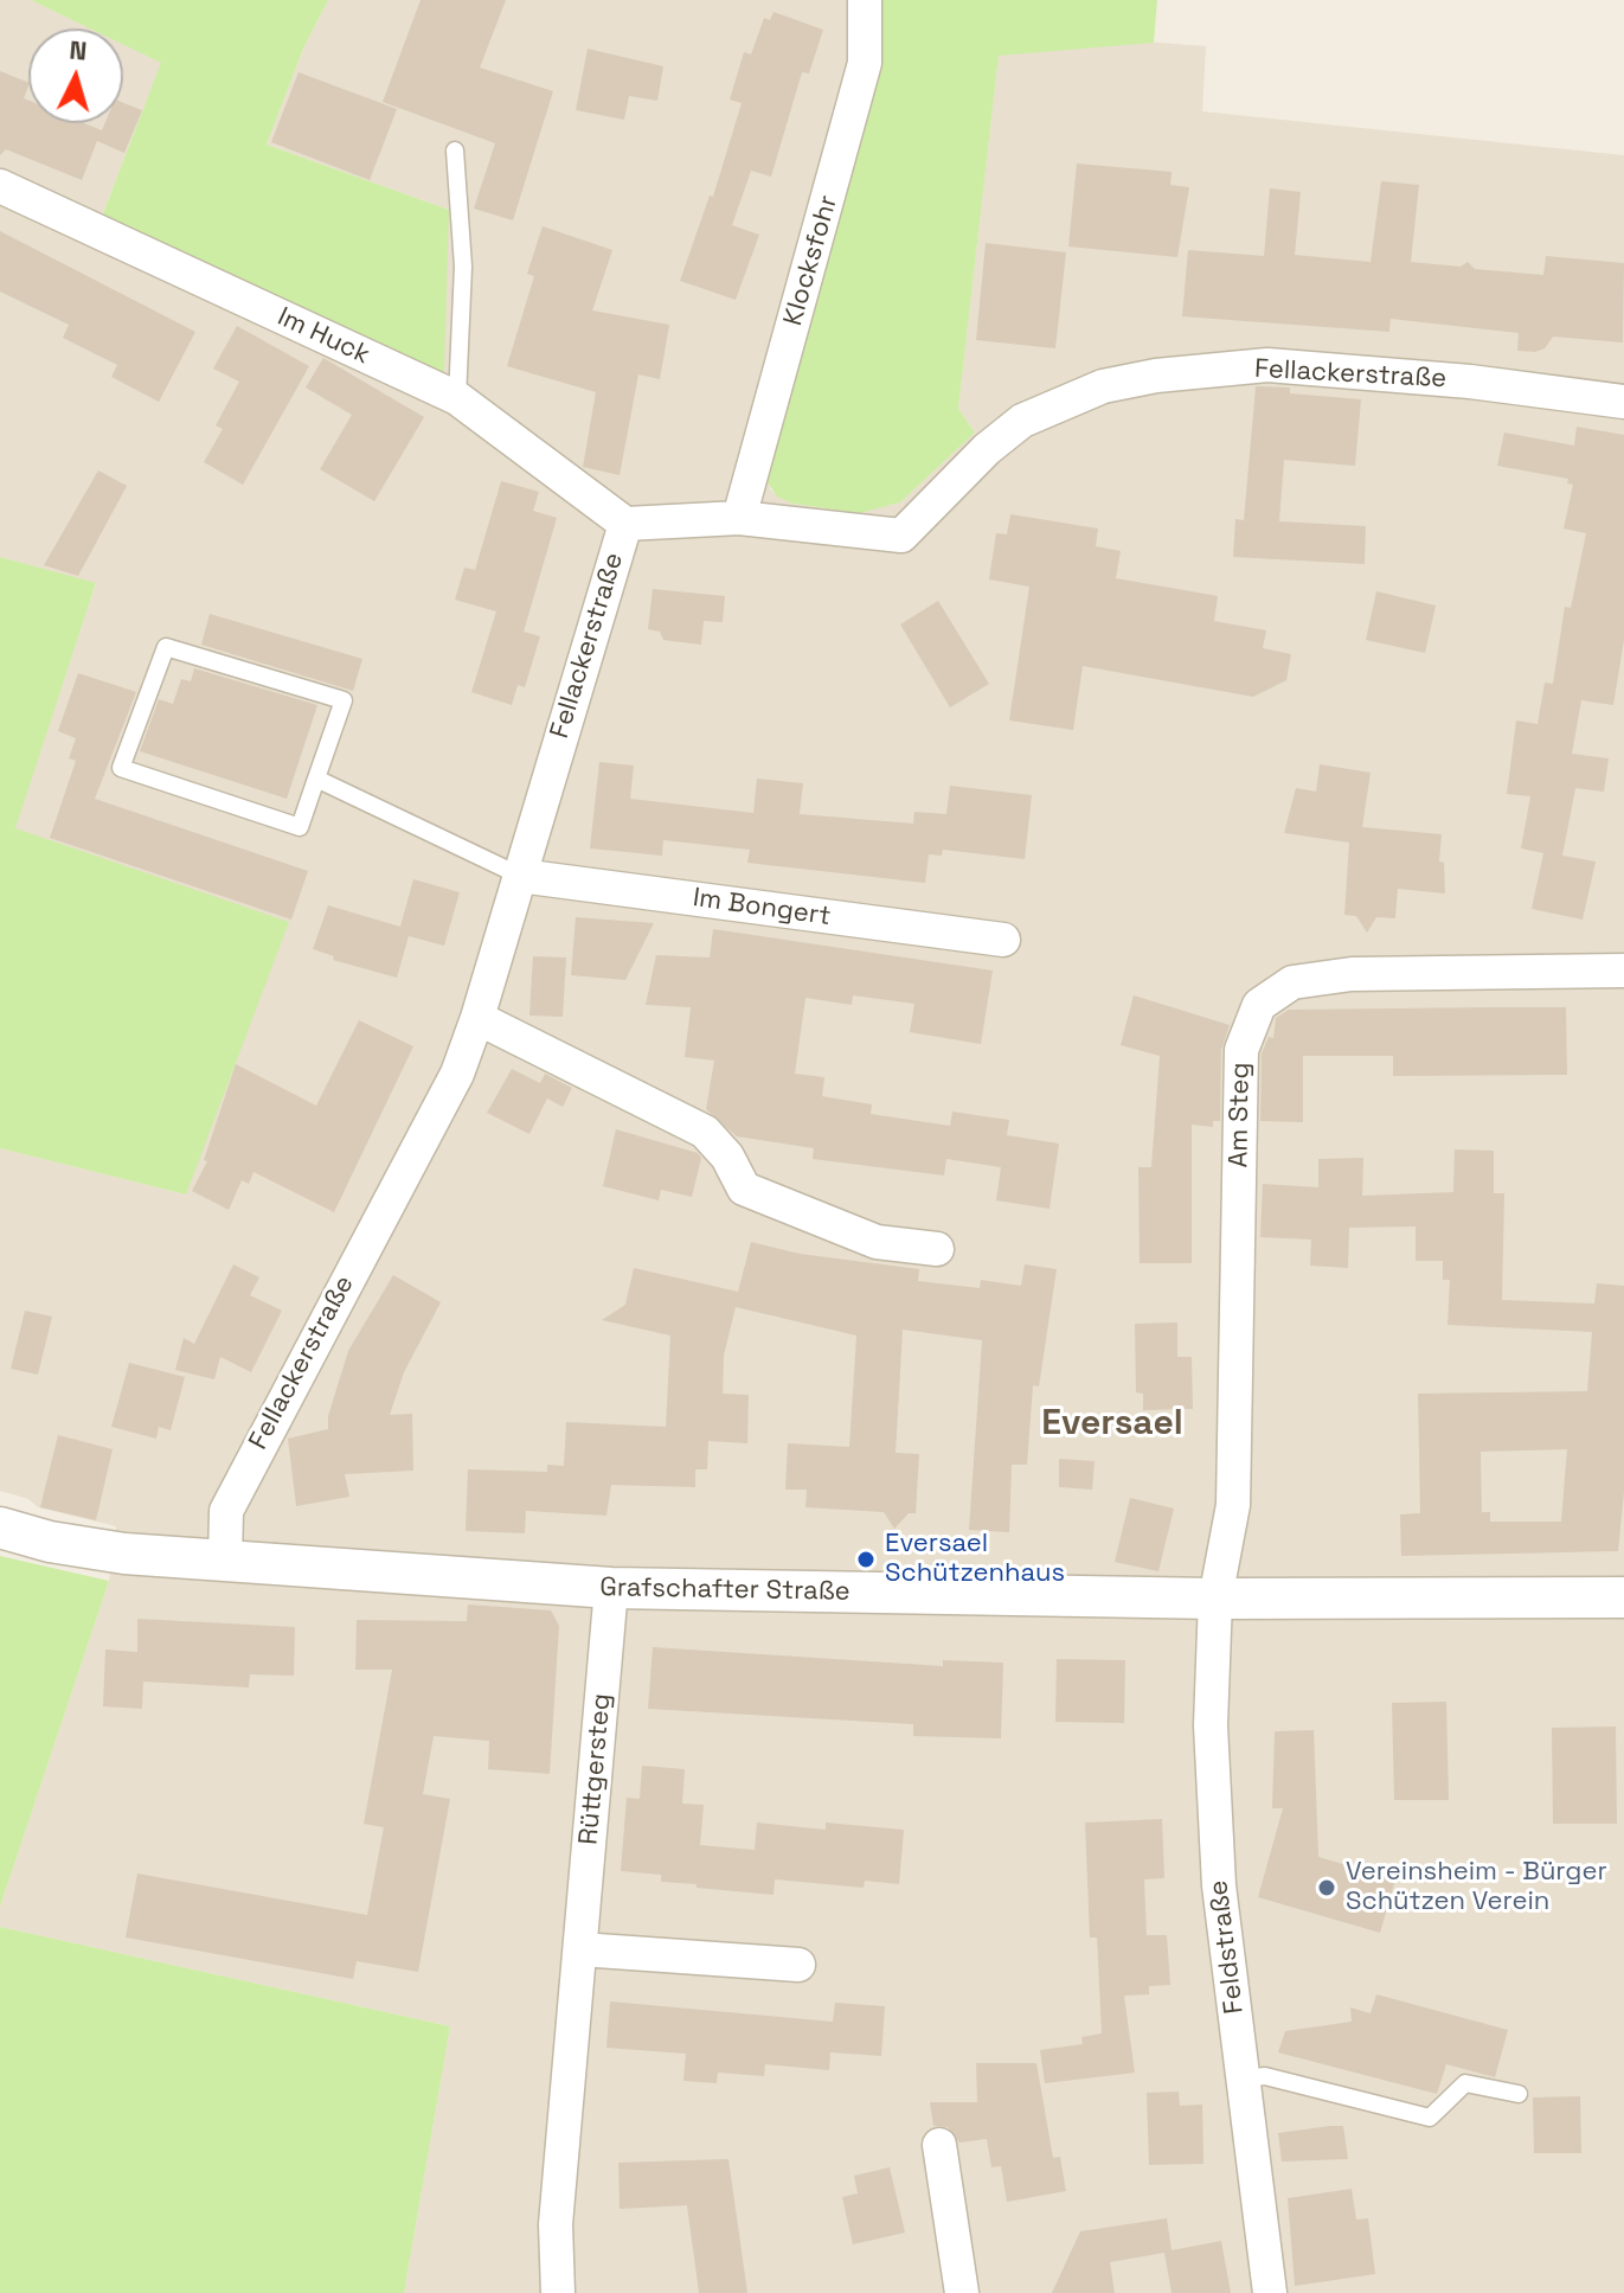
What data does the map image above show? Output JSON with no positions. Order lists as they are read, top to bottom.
{
  "streets": {
    "street": [
      "Klocksfohr",
      "Im Huck",
      "Fellackerstraße",
      "Im Bongert",
      "Am Steg",
      "Grafschafter Straße",
      "Rüttgersteg",
      "Feldstraße"
    ]
  },
  "crossings": [
    ["Klocksfohr", "Fellackerstraße"],
    ["Im Huck", "Fellackerstraße"],
    ["Fellackerstraße", "Im Bongert"],
    ["Fellackerstraße", "Grafschafter Straße"],
    ["Am Steg", "Grafschafter Straße"],
    ["Am Steg", "Feldstraße"],
    ["Grafschafter Straße", "Rüttgersteg"],
    ["Grafschafter Straße", "Feldstraße"]
  ],
  "districts": ["Eversael"],
  "places": ["Eversael Schützenhaus", "Vereinsheim - Bürger Schützen Verein"],
  "north": "top"
}
